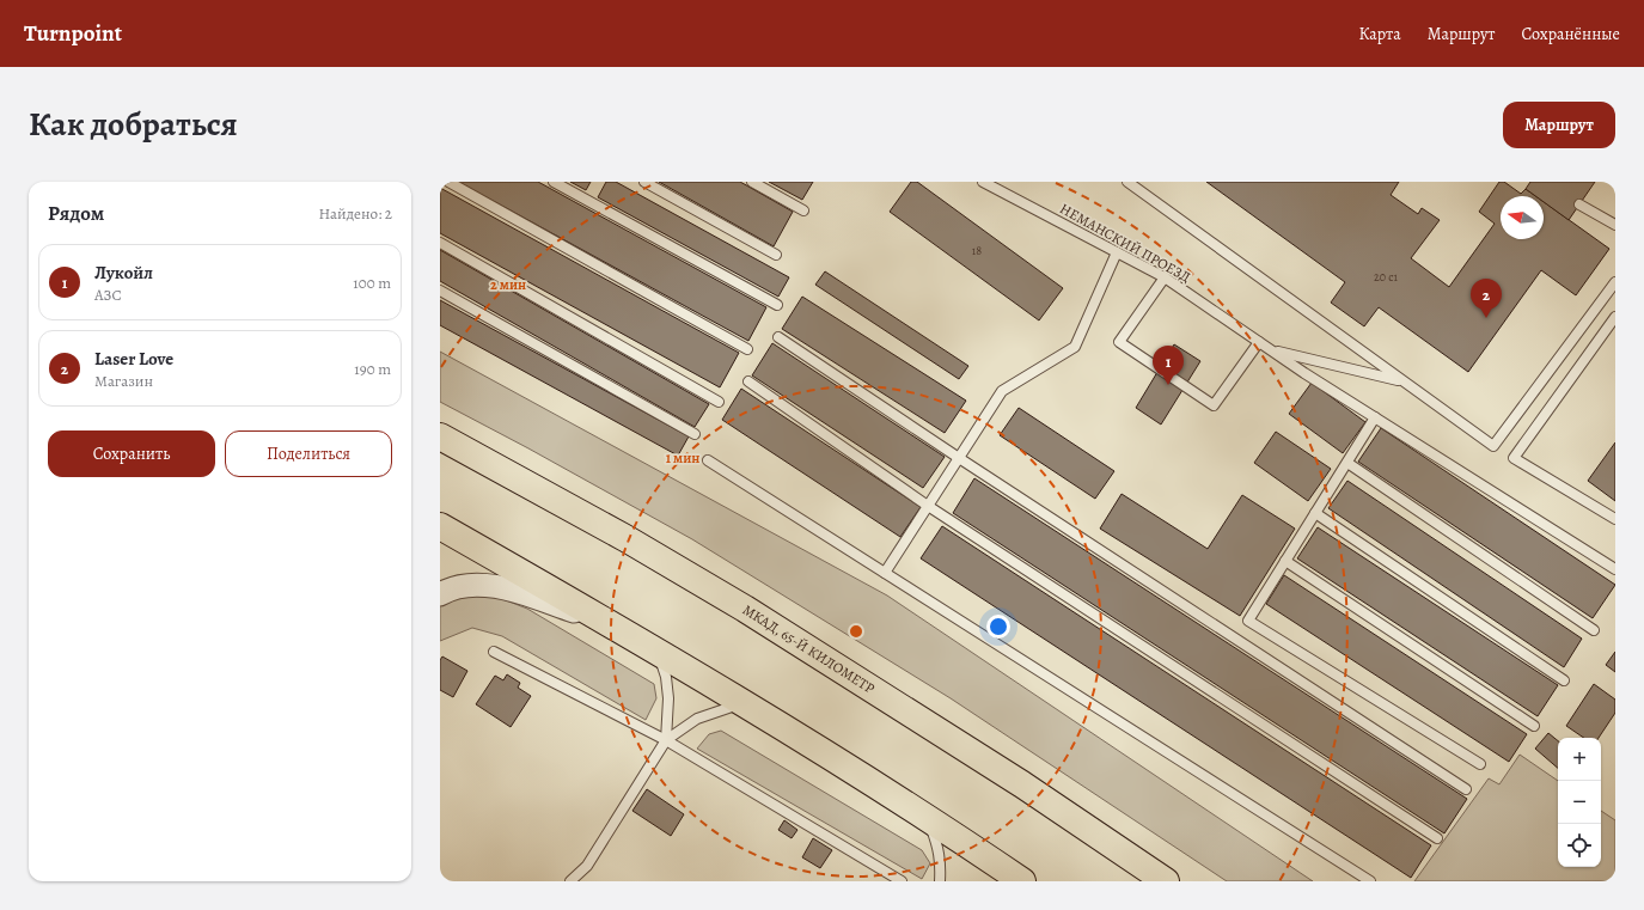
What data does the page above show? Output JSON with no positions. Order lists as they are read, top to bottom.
{
  "streets": {
    "highway": ["МКАД, 65-Й КИЛОМЕТР"],
    "lane": ["НЕМАНСКИЙ ПРОЕЗД"]
  },
  "house_numbers": ["18", "20 с1"],
  "north": "left",
  "page": {
    "header": "Turnpoint",
    "nav": ["Карта", "Маршрут", "Сохранённые"],
    "title": "Как добраться",
    "buttons": [
      "Маршрут",
      ["Сохранить", "Поделиться"]
    ],
    "heading": ["Рядом", "Найдено: 2"],
    "list": [
      {
        "mark": "1",
        "name": "Лукойл",
        "note": "АЗС",
        "value": "100 m"
      },
      {
        "mark": "2",
        "name": "Laser Love",
        "note": "Магазин",
        "value": "190 m"
      }
    ],
    "pins": ["2", "1"],
    "map_buttons": ["+", "−"]
  },
  "rings": ["2 мин", "1 мин"]
}
